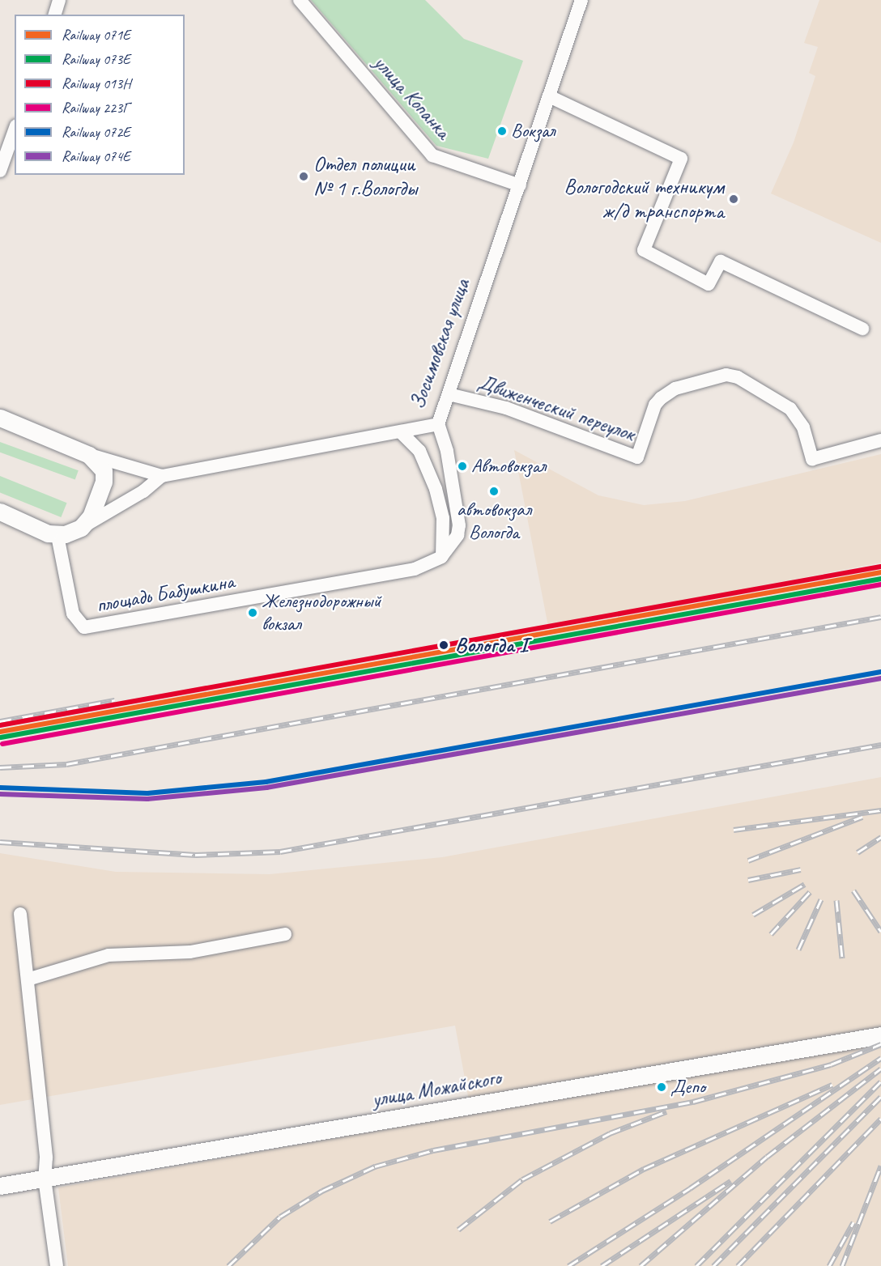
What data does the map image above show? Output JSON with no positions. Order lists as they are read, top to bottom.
{
  "streets": {
    "main road": ["Зосимовская улица", "улица Можайского"],
    "street": ["улица Копанка", "Движенческий переулок", "площадь Бабушкина"]
  },
  "crossings": [
    ["улица Копанка", "Зосимовская улица"],
    ["Зосимовская улица", "Движенческий переулок"],
    ["Зосимовская улица", "площадь Бабушкина"]
  ],
  "places": [
    "Вокзал",
    "Отдел полиции № 1 г.Вологды",
    "Вологодский техникум ж/д транспорта",
    "Автовокзал",
    "автовокзал Вологда",
    "Железнодорожный вокзал",
    "Вологда I",
    "Депо"
  ],
  "lines": [
    "rail line 013Н",
    "rail line 071Е",
    "rail line 073Е",
    "rail line 223Г",
    "rail line 072Е",
    "rail line 074Е"
  ],
  "legend": [
    "Railway 071Е",
    "Railway 073Е",
    "Railway 013Н",
    "Railway 223Г",
    "Railway 072Е",
    "Railway 074Е"
  ]
}
